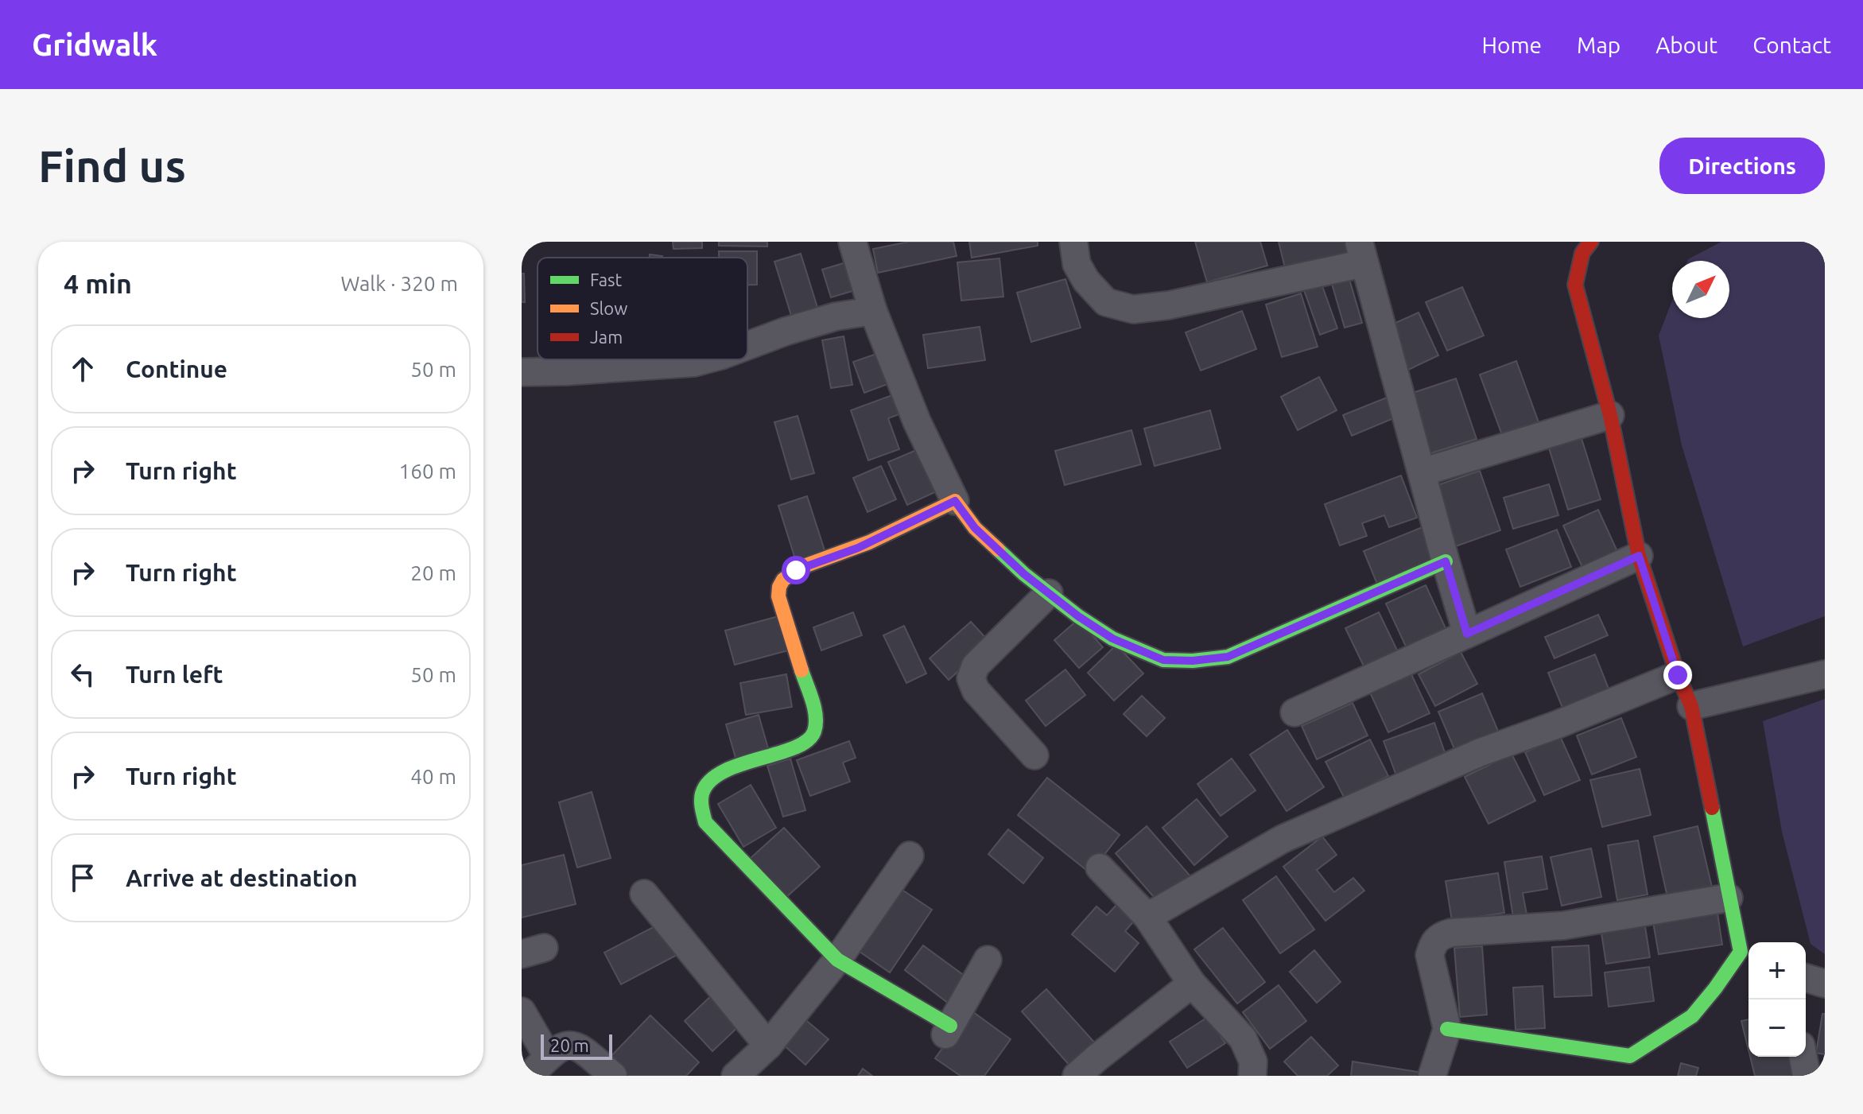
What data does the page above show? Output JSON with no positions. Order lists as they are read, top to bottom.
{
  "legend": ["Fast", "Slow", "Jam"],
  "scale_bar": "20 m",
  "north": "top right",
  "page": {
    "header": "Gridwalk",
    "nav": [
      "Home",
      "Map",
      "About",
      "Contact"
    ],
    "buttons": "Directions",
    "title": "Find us",
    "heading": ["4 min", "Walk · 320 m"],
    "list": [
      ["Continue", "50 m"],
      ["Turn right", "160 m"],
      ["Turn right", "20 m"],
      ["Turn left", "50 m"],
      ["Turn right", "40 m"],
      "Arrive at destination"
    ],
    "map_buttons": ["+", "−"],
    "scale": "20 m"
  }
}
